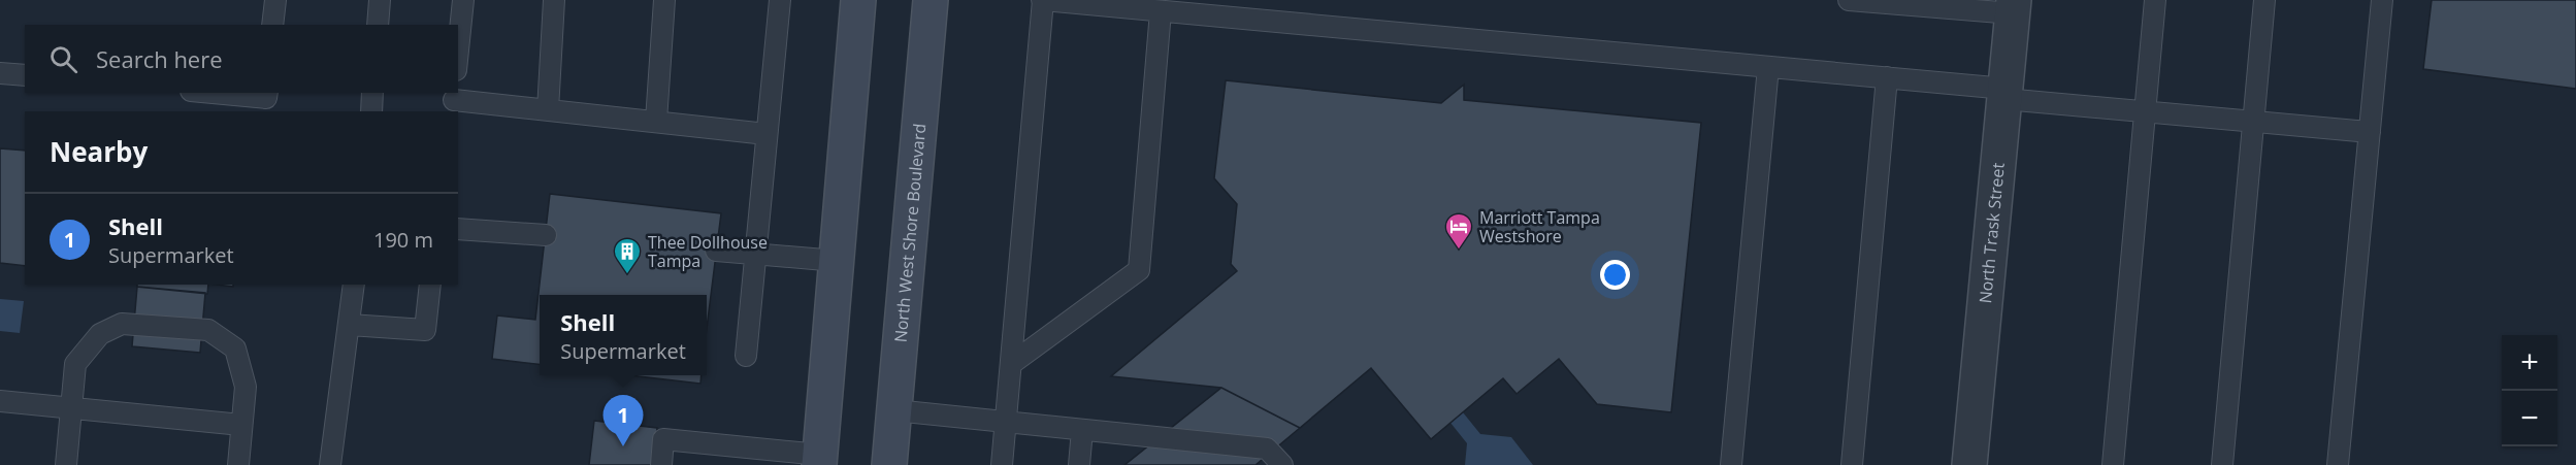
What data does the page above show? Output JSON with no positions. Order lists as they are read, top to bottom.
{
  "streets": {
    "main road": ["North West Shore Boulevard"],
    "street": ["North Trask Street"]
  },
  "places": {
    "hotel": ["Marriott Tampa Westshore"],
    "building": ["Thee Dollhouse Tampa"]
  },
  "page": {
    "search": "Search here",
    "heading": "Nearby",
    "list": [
      {
        "mark": "1",
        "name": "Shell",
        "note": "Supermarket",
        "value": "190 m"
      }
    ],
    "popup": ["Shell", "Supermarket"],
    "map_buttons": ["+", "−"],
    "pins": "1"
  }
}
